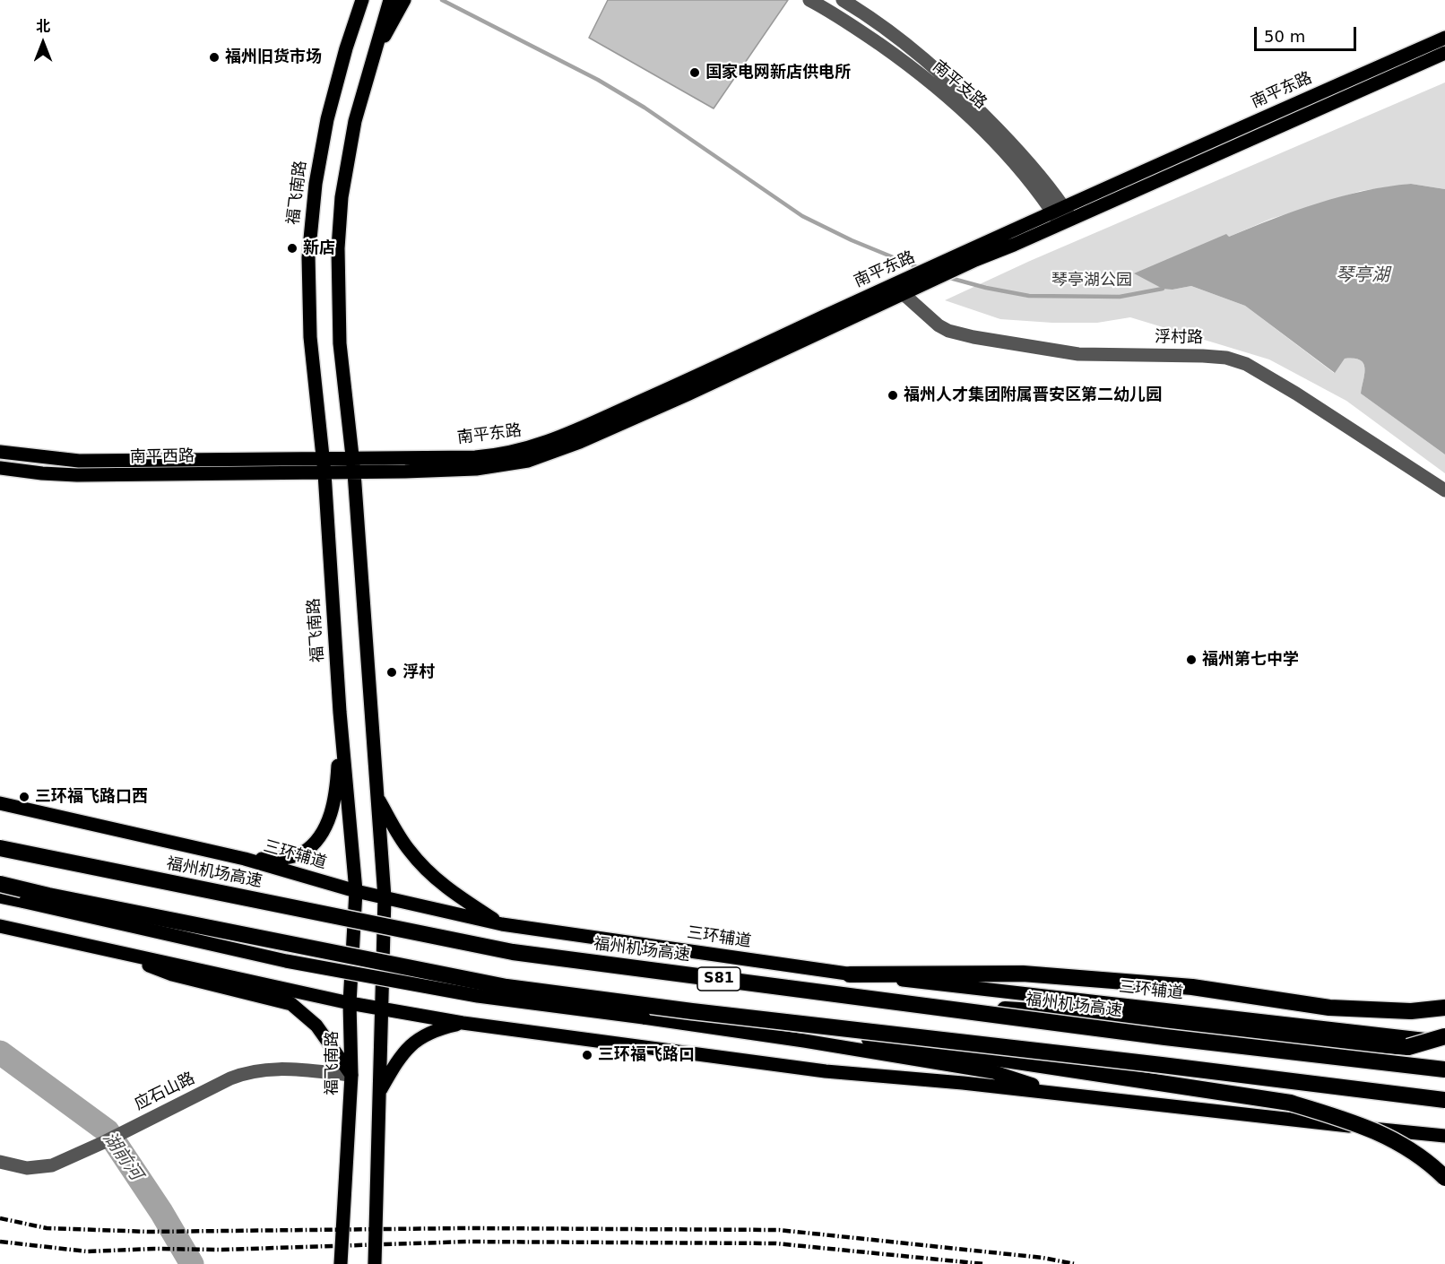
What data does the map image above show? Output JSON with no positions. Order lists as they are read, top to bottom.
{
  "streets": {
    "highway": ["福州机场高速", "S81"],
    "main road": [
      "南平东路",
      "福飞南路",
      "南平西路",
      "三环辅道"
    ],
    "street": ["南平支路", "浮村路", "应石山路"]
  },
  "crossings": [
    ["南平支路", "南平东路"],
    ["南平东路", "福飞南路"],
    ["南平东路", "浮村路"],
    ["南平东路", "南平西路"],
    ["福飞南路", "南平西路"],
    ["福飞南路", "三环辅道"],
    ["福飞南路", "应石山路"]
  ],
  "water": ["琴亭湖", "湖前河"],
  "parks": ["琴亭湖公园"],
  "places": [
    "福州旧货市场",
    "国家电网新店供电所",
    "新店",
    "福州人才集团附属晋安区第二幼儿园",
    "福州第七中学",
    "浮村",
    "三环福飞路口西",
    "三环福飞路口"
  ],
  "scale_bar": "50 m",
  "north": "top"
}
